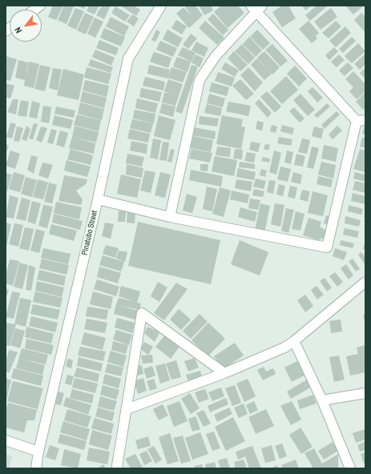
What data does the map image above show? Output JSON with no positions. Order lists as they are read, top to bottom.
{
  "streets": {
    "street": ["Pinatubo Street"]
  },
  "north": "bottom left"
}
